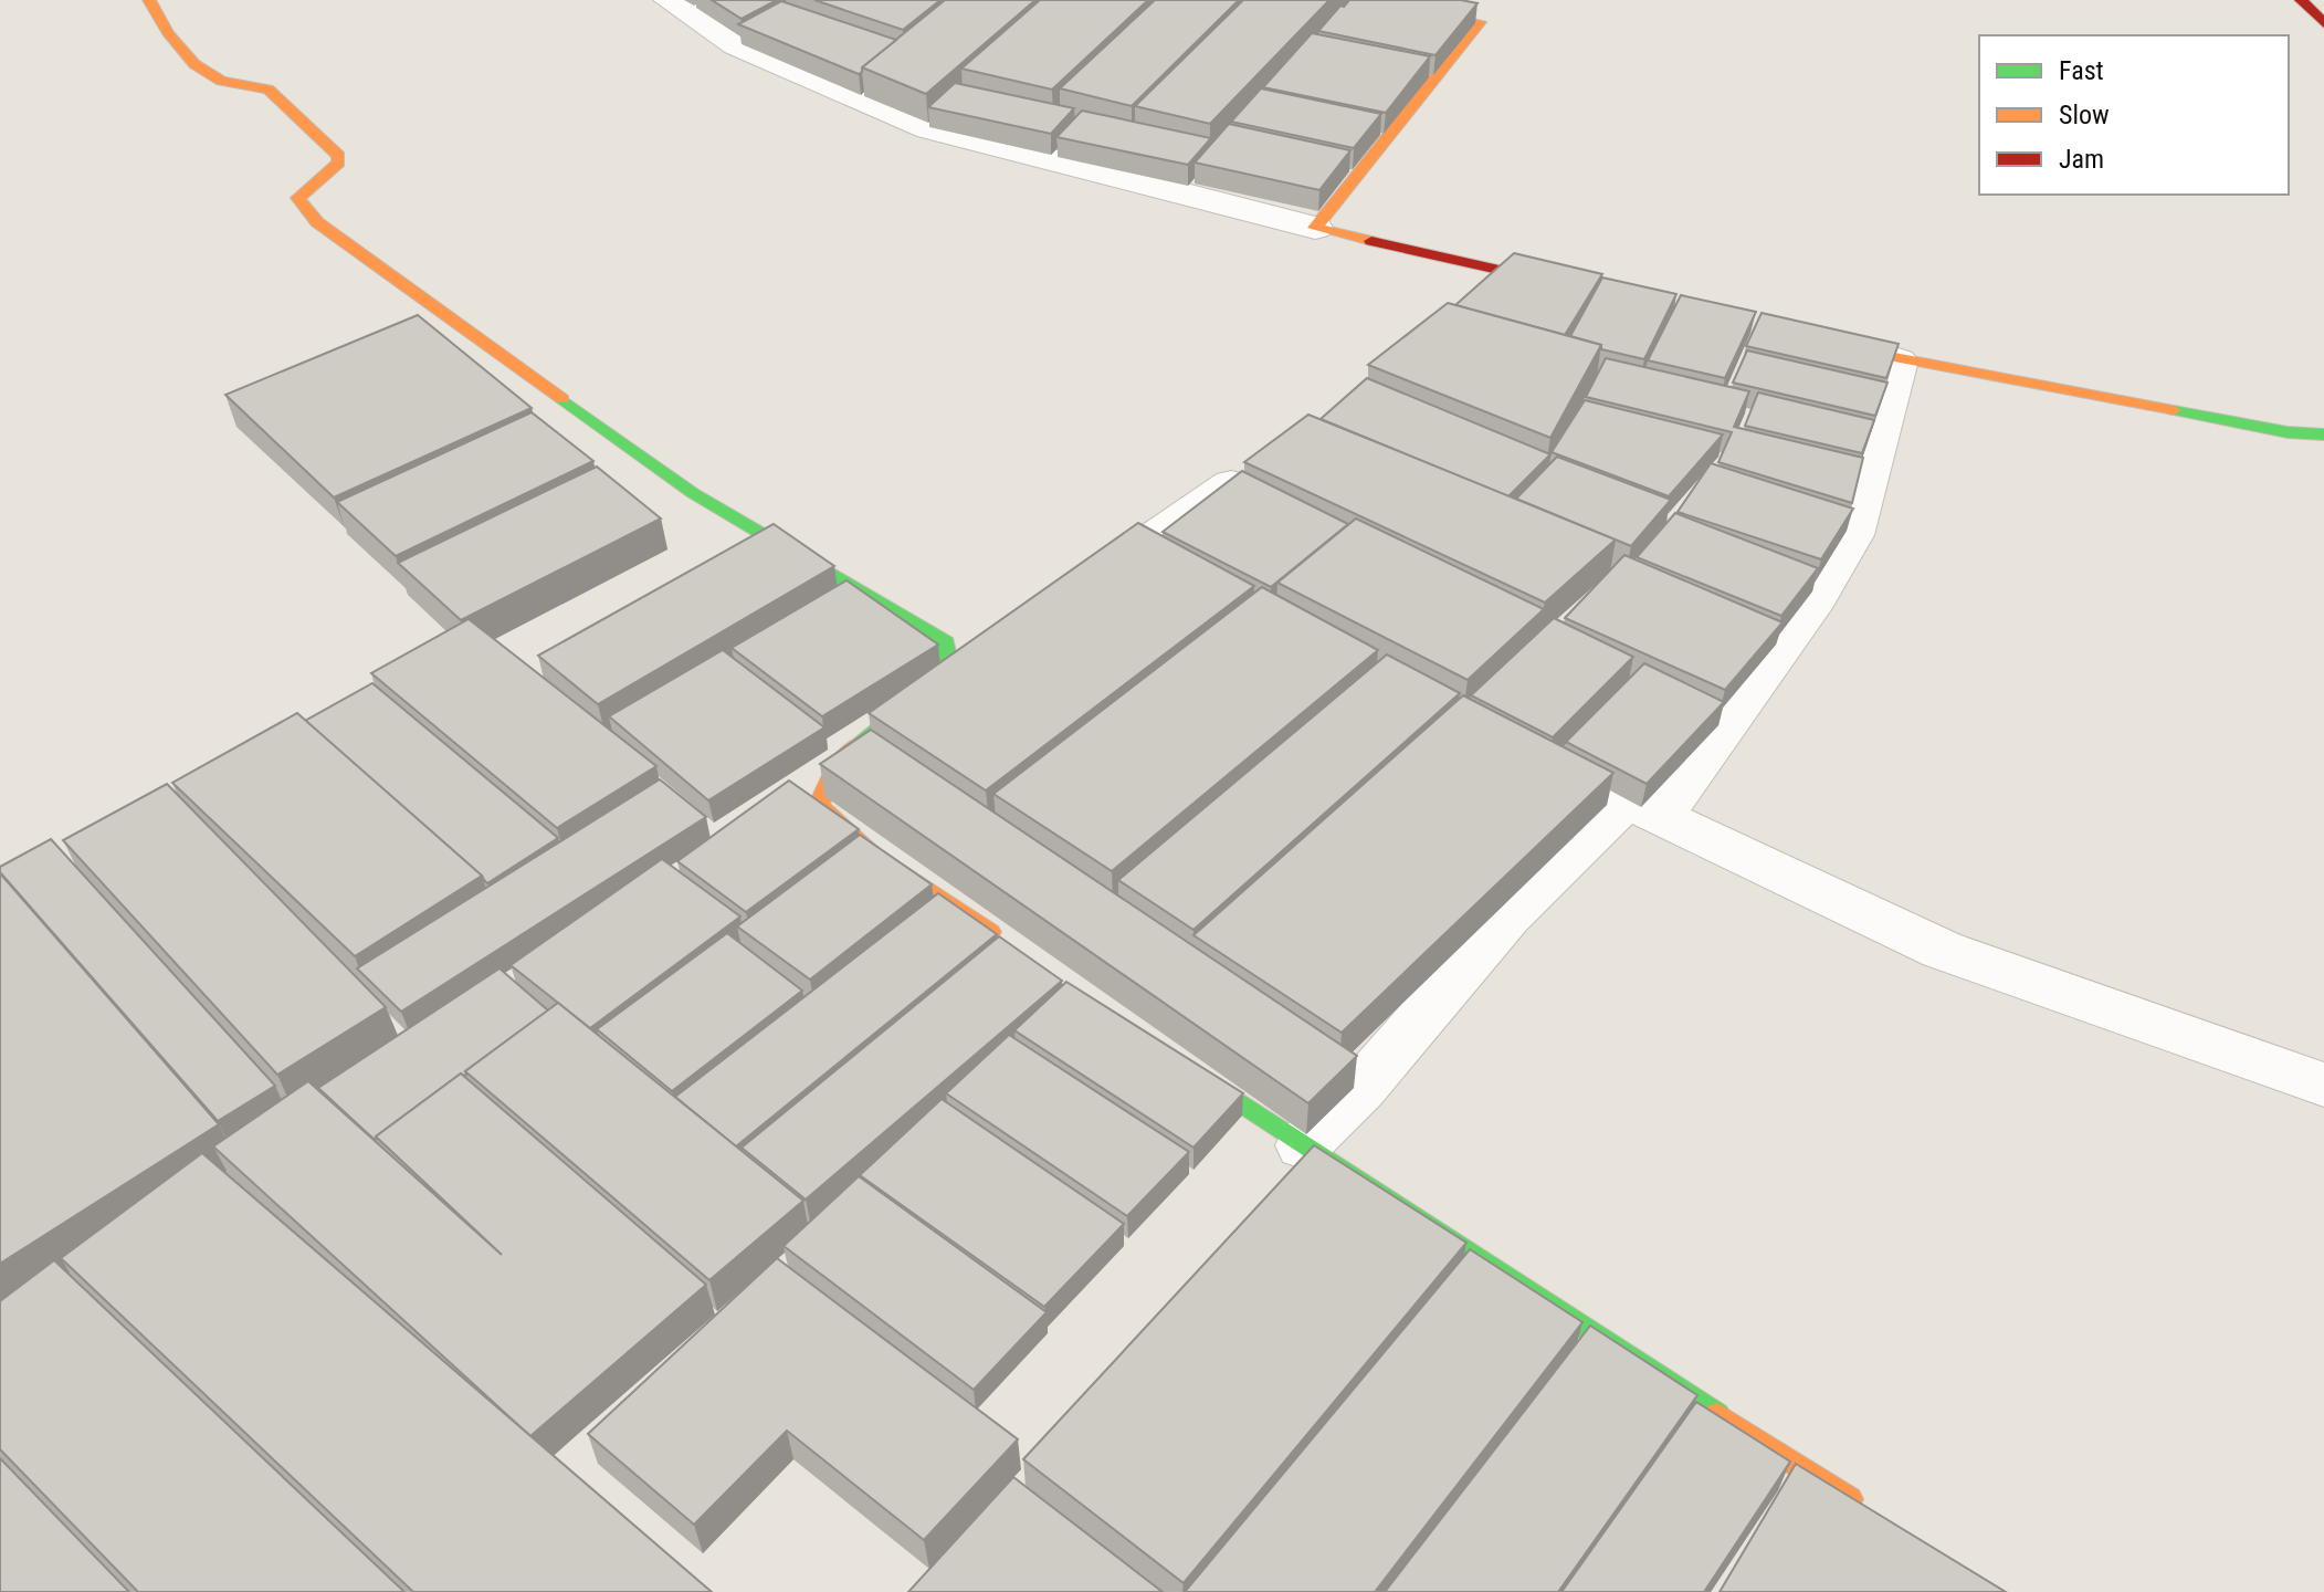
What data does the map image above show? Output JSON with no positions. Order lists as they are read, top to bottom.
{
  "legend": ["Fast", "Slow", "Jam"]
}
